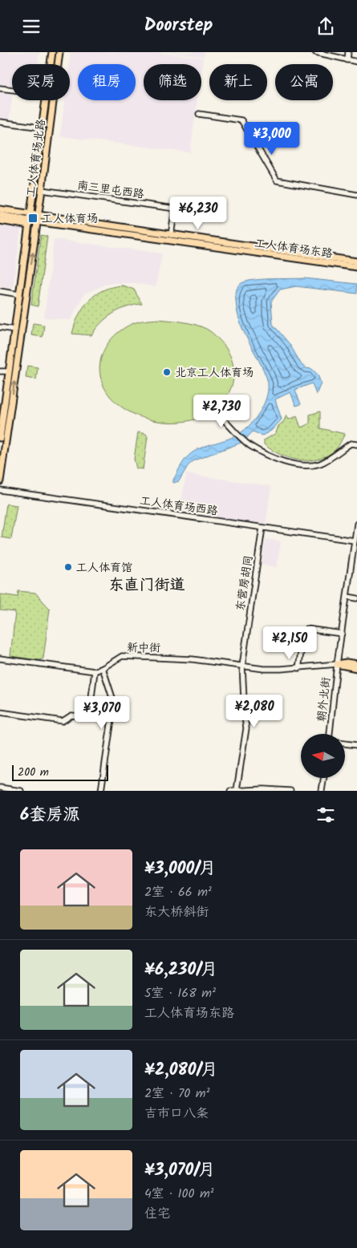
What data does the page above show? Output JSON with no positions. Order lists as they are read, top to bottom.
{
  "streets": {
    "main road": ["工人体育场北路", "工人体育场东路"],
    "street": [
      "南三里屯西路",
      "工人体育场西路",
      "东营房胡同",
      "新中街",
      "朝外北街"
    ]
  },
  "crossings": [
    ["工人体育场北路", "南三里屯西路"],
    ["工人体育场北路", "工人体育场东路"],
    ["南三里屯西路", "工人体育场东路"],
    ["工人体育场西路", "东营房胡同"],
    ["工人体育场西路", "朝外北街"],
    ["东营房胡同", "新中街"],
    ["新中街", "朝外北街"]
  ],
  "districts": ["东直门街道"],
  "places": {
    "transit": ["工人体育场"],
    "other": ["北京工人体育场", "工人体育馆"]
  },
  "scale_bar": "200 m",
  "north": "left",
  "page": {
    "header": "Doorstep",
    "chip": [
      "买房",
      "租房",
      "筛选",
      "新上",
      "公寓"
    ],
    "price": [
      "¥3,000",
      "¥6,230",
      "¥2,730",
      "¥2,150",
      "¥2,080",
      "¥3,070"
    ],
    "scale": "200 m",
    "heading": "6套房源",
    "list": [
      {
        "name": "¥3,000/月",
        "note": "2室 · 66 m² · 东大桥斜街"
      },
      {
        "name": "¥6,230/月",
        "note": "5室 · 168 m² · 工人体育场东路"
      },
      {
        "name": "¥2,080/月",
        "note": "2室 · 70 m² · 吉市口八条"
      },
      {
        "name": "¥3,070/月",
        "note": "4室 · 100 m² · 住宅"
      }
    ]
  }
}
